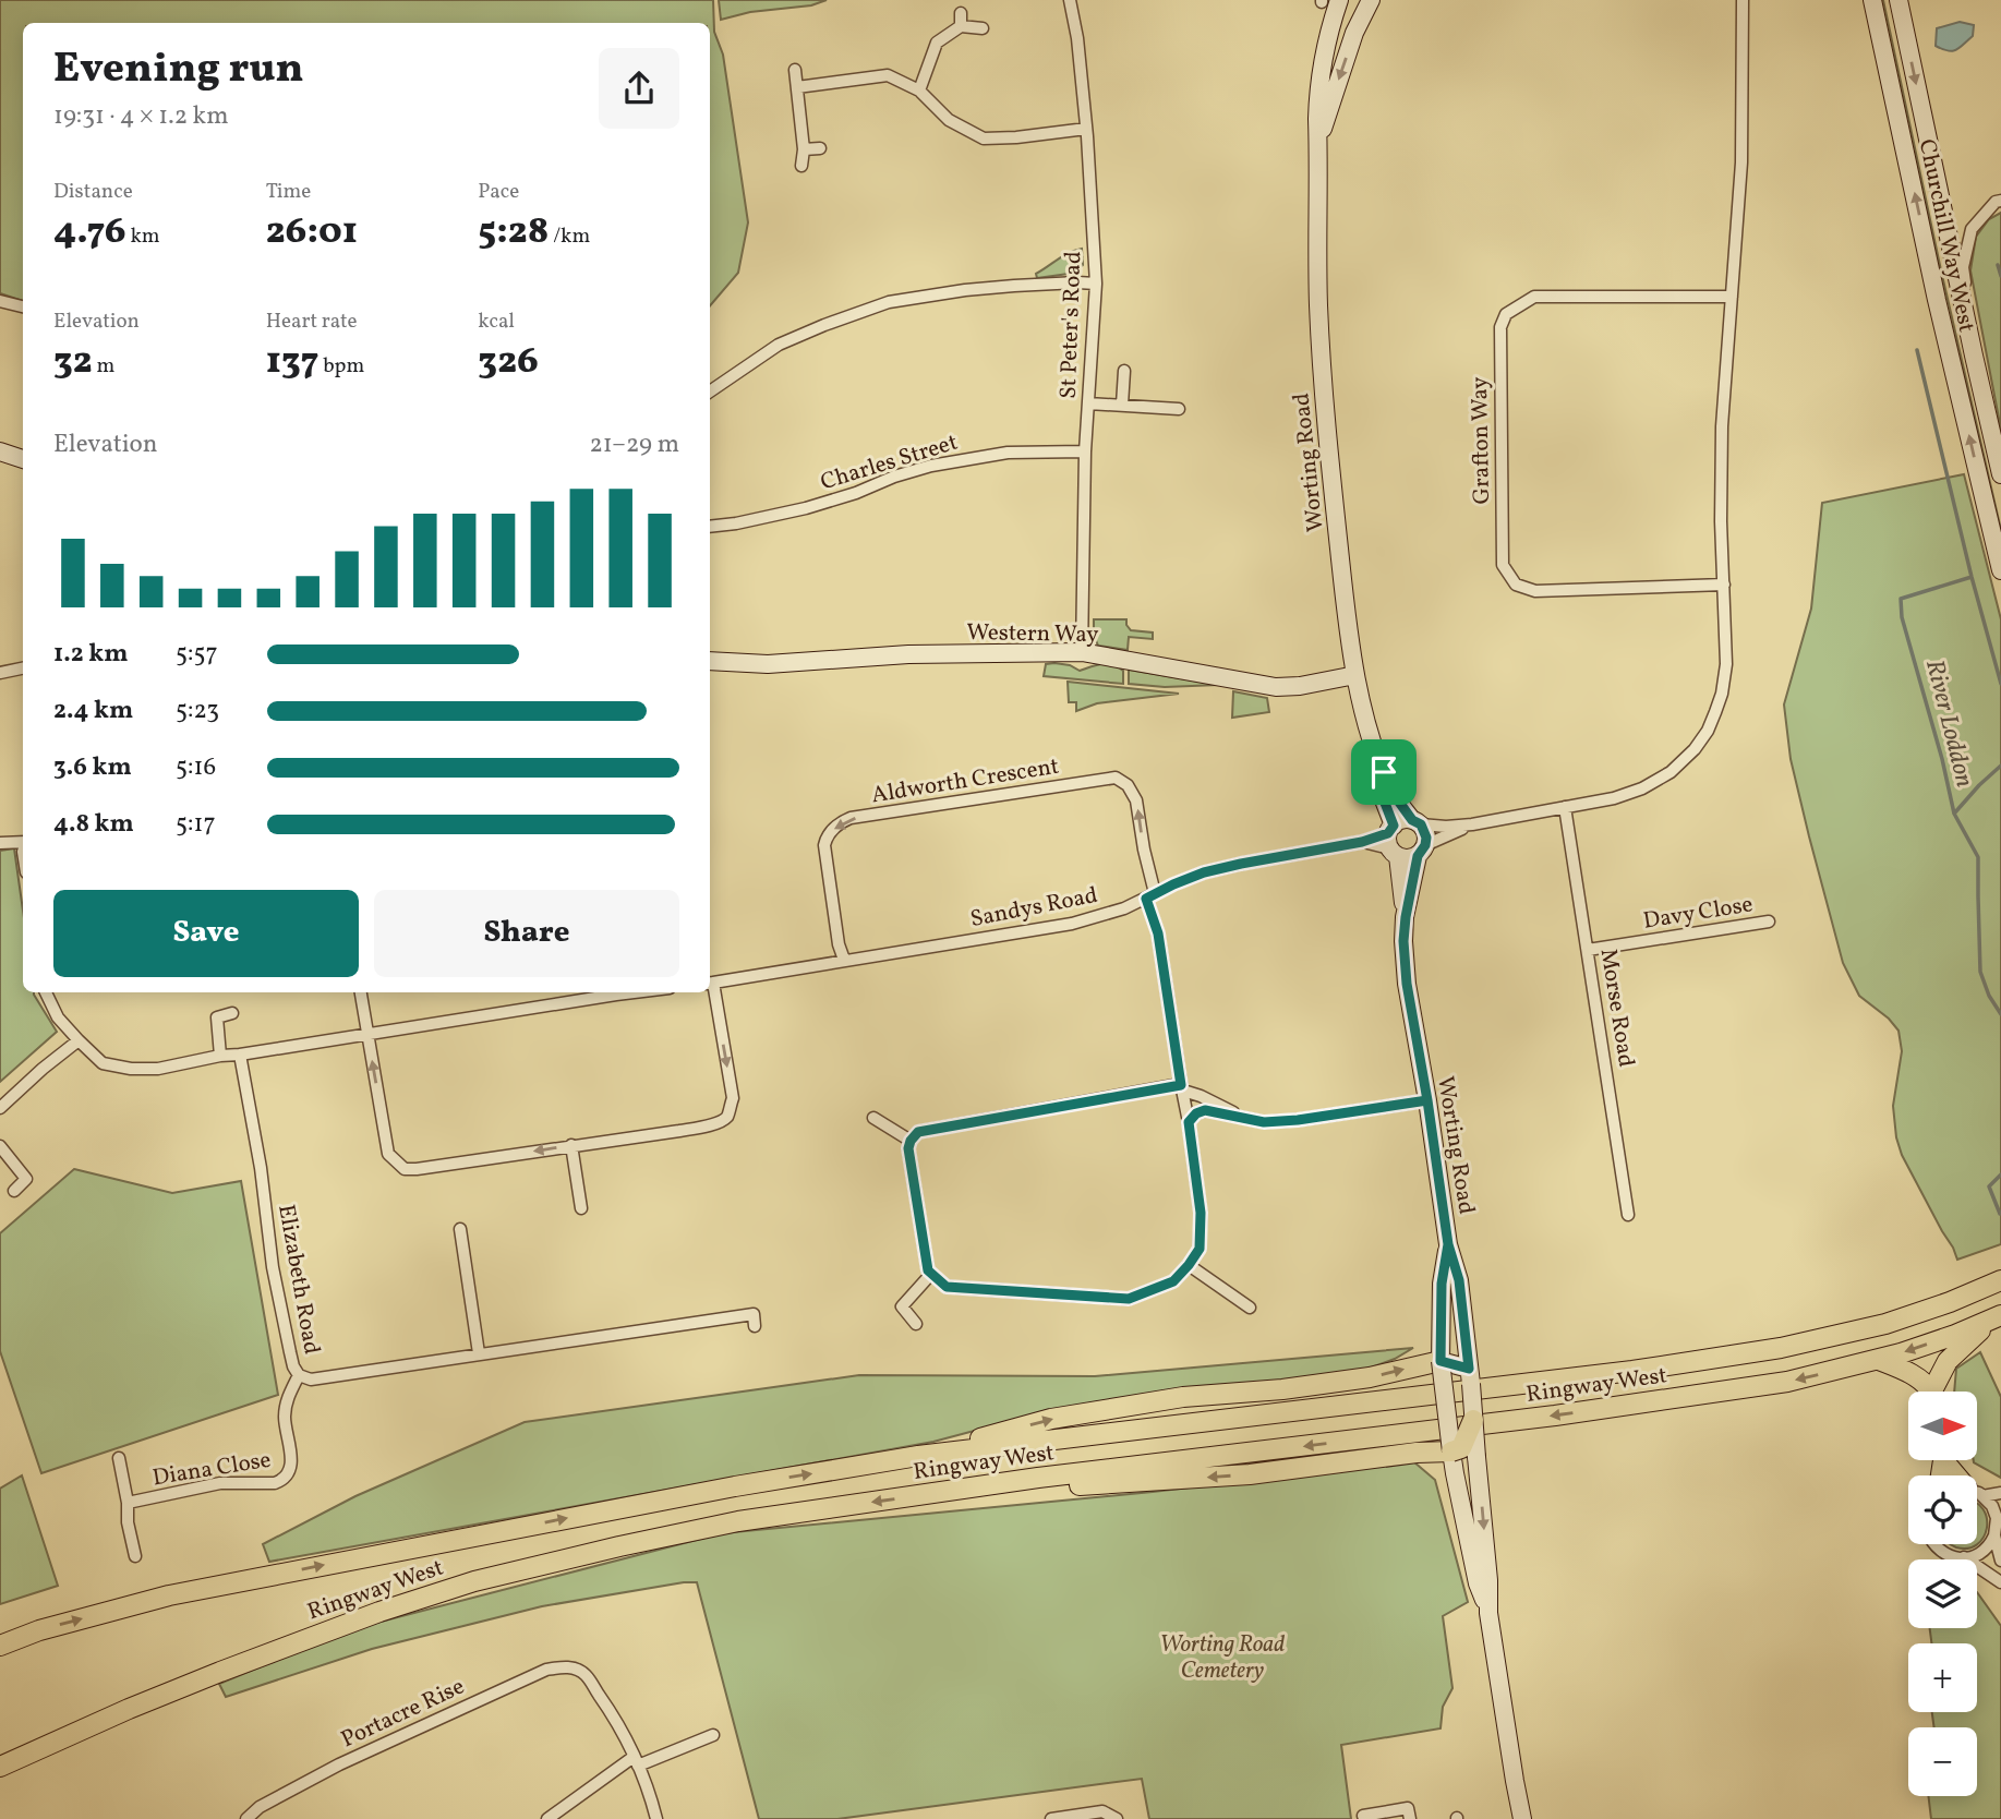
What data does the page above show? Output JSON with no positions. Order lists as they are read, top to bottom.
{
  "streets": {
    "main road": ["Ringway West"],
    "street": [
      "Churchill Way West",
      "St Peter's Road",
      "Grafton Way",
      "Charles Street",
      "Worting Road",
      "Western Way",
      "Aldworth Crescent",
      "Sandys Road",
      "Davy Close",
      "Morse Road",
      "Elizabeth Road",
      "Diana Close",
      "Portacre Rise"
    ]
  },
  "crossings": [
    ["St Peter's Road", "Charles Street"],
    ["St Peter's Road", "Western Way"],
    ["Worting Road", "Western Way"],
    ["Worting Road", "Sandys Road"],
    ["Aldworth Crescent", "Sandys Road"],
    ["Davy Close", "Morse Road"],
    ["Elizabeth Road", "Diana Close"]
  ],
  "water": ["River Loddon"],
  "parks": ["Worting Road Cemetery"],
  "north": "right",
  "page": {
    "heading": ["Evening run", "19:31 · 4 × 1.2 km"],
    "stats": [
      ["Distance", "4.76 km"],
      ["Time", "26:01"],
      ["Pace", "5:28 /km"],
      ["Elevation", "32 m"],
      ["Heart rate", "137 bpm"],
      ["kcal", "326"]
    ],
    "chart": ["Elevation", "21–29 m"],
    "list": [
      {
        "name": "1.2 km",
        "note": "5:57"
      },
      {
        "name": "2.4 km",
        "note": "5:23"
      },
      {
        "name": "3.6 km",
        "note": "5:16"
      },
      {
        "name": "4.8 km",
        "note": "5:17"
      }
    ],
    "buttons": ["Save", "Share"],
    "map_buttons": ["+", "−"]
  }
}
